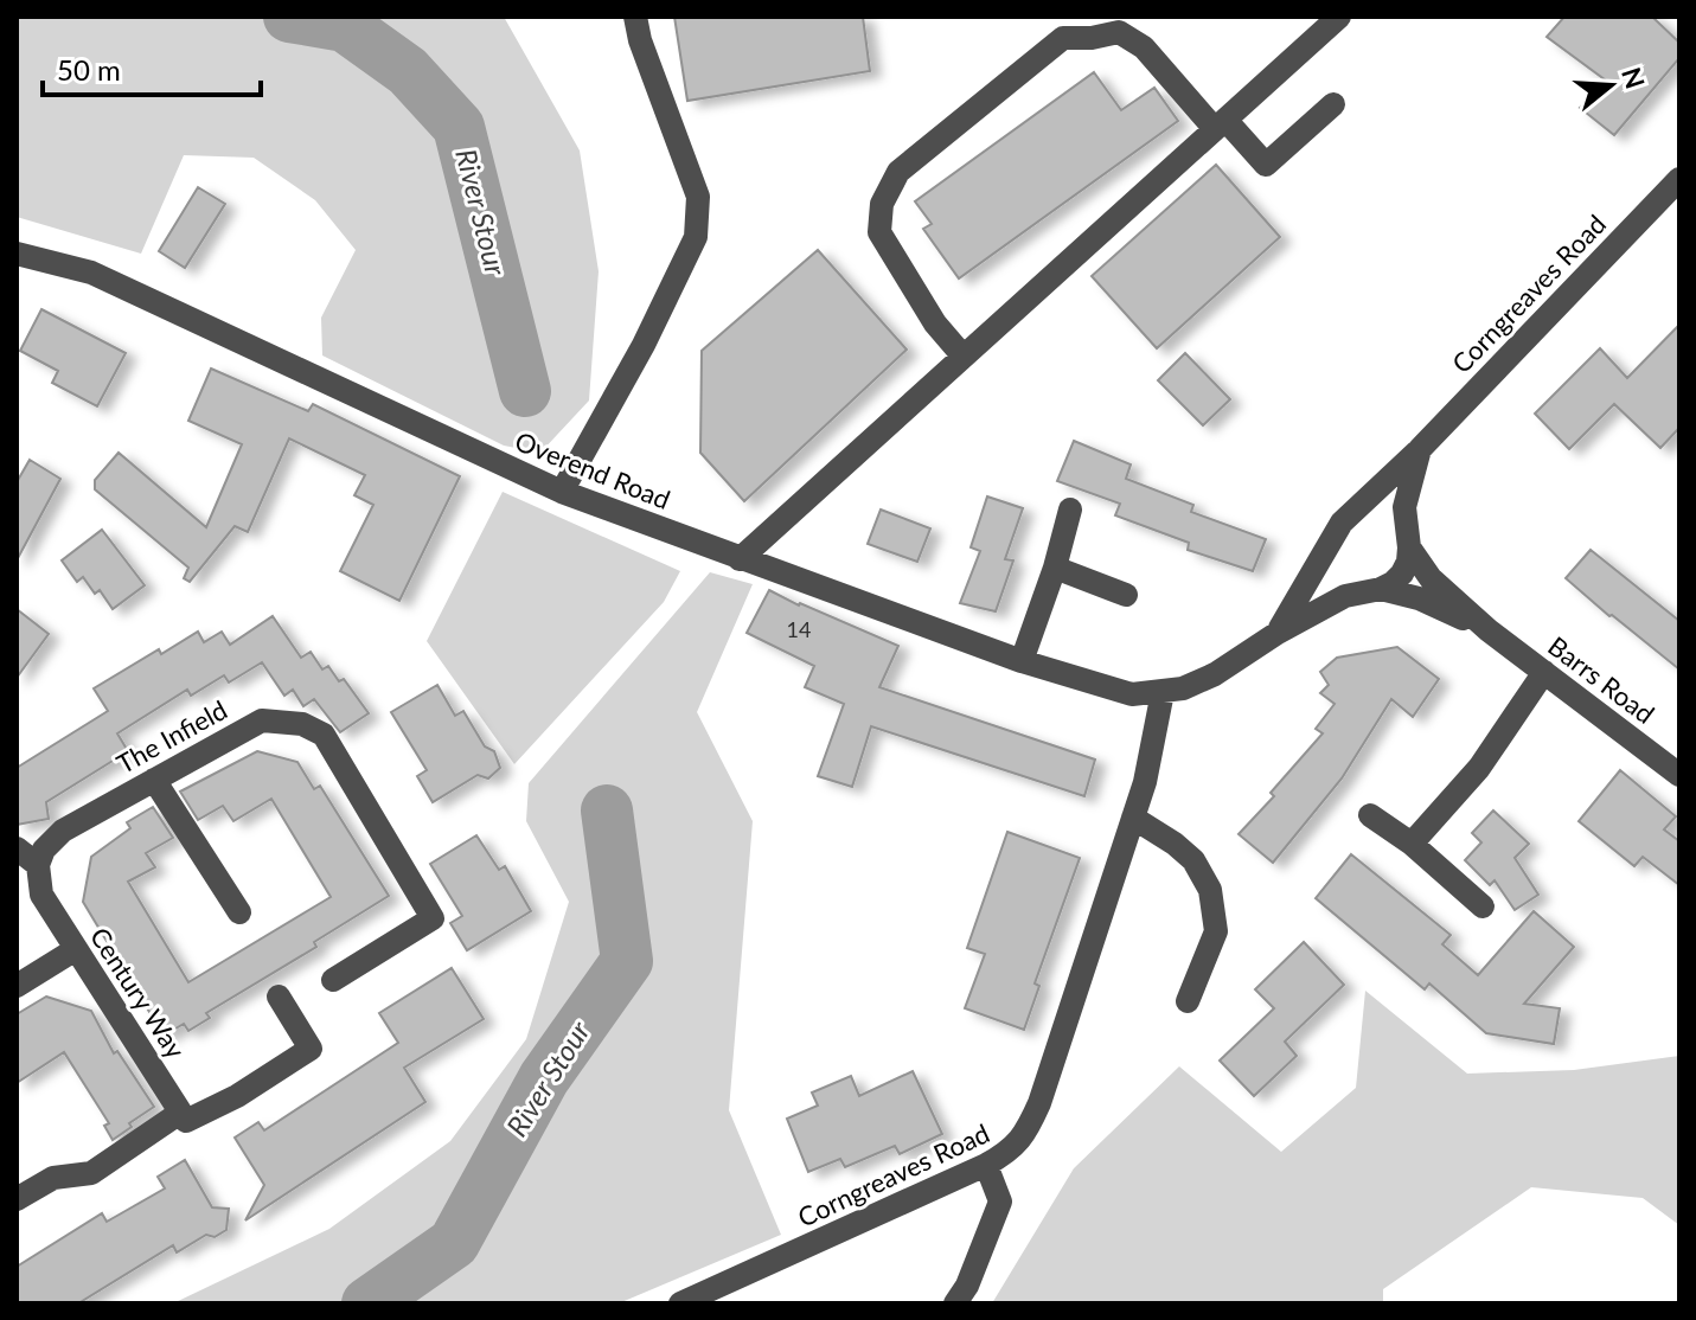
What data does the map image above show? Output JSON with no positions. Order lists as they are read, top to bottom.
{
  "streets": {
    "street": [
      "Corngreaves Road",
      "Overend Road",
      "Barrs Road",
      "The Infield",
      "Century Way"
    ]
  },
  "crossings": [
    ["Corngreaves Road", "Overend Road"],
    ["Corngreaves Road", "Barrs Road"],
    ["The Infield", "Century Way"]
  ],
  "water": ["River Stour"],
  "house_numbers": ["14"],
  "scale_bar": "50 m",
  "north": "right"
}
